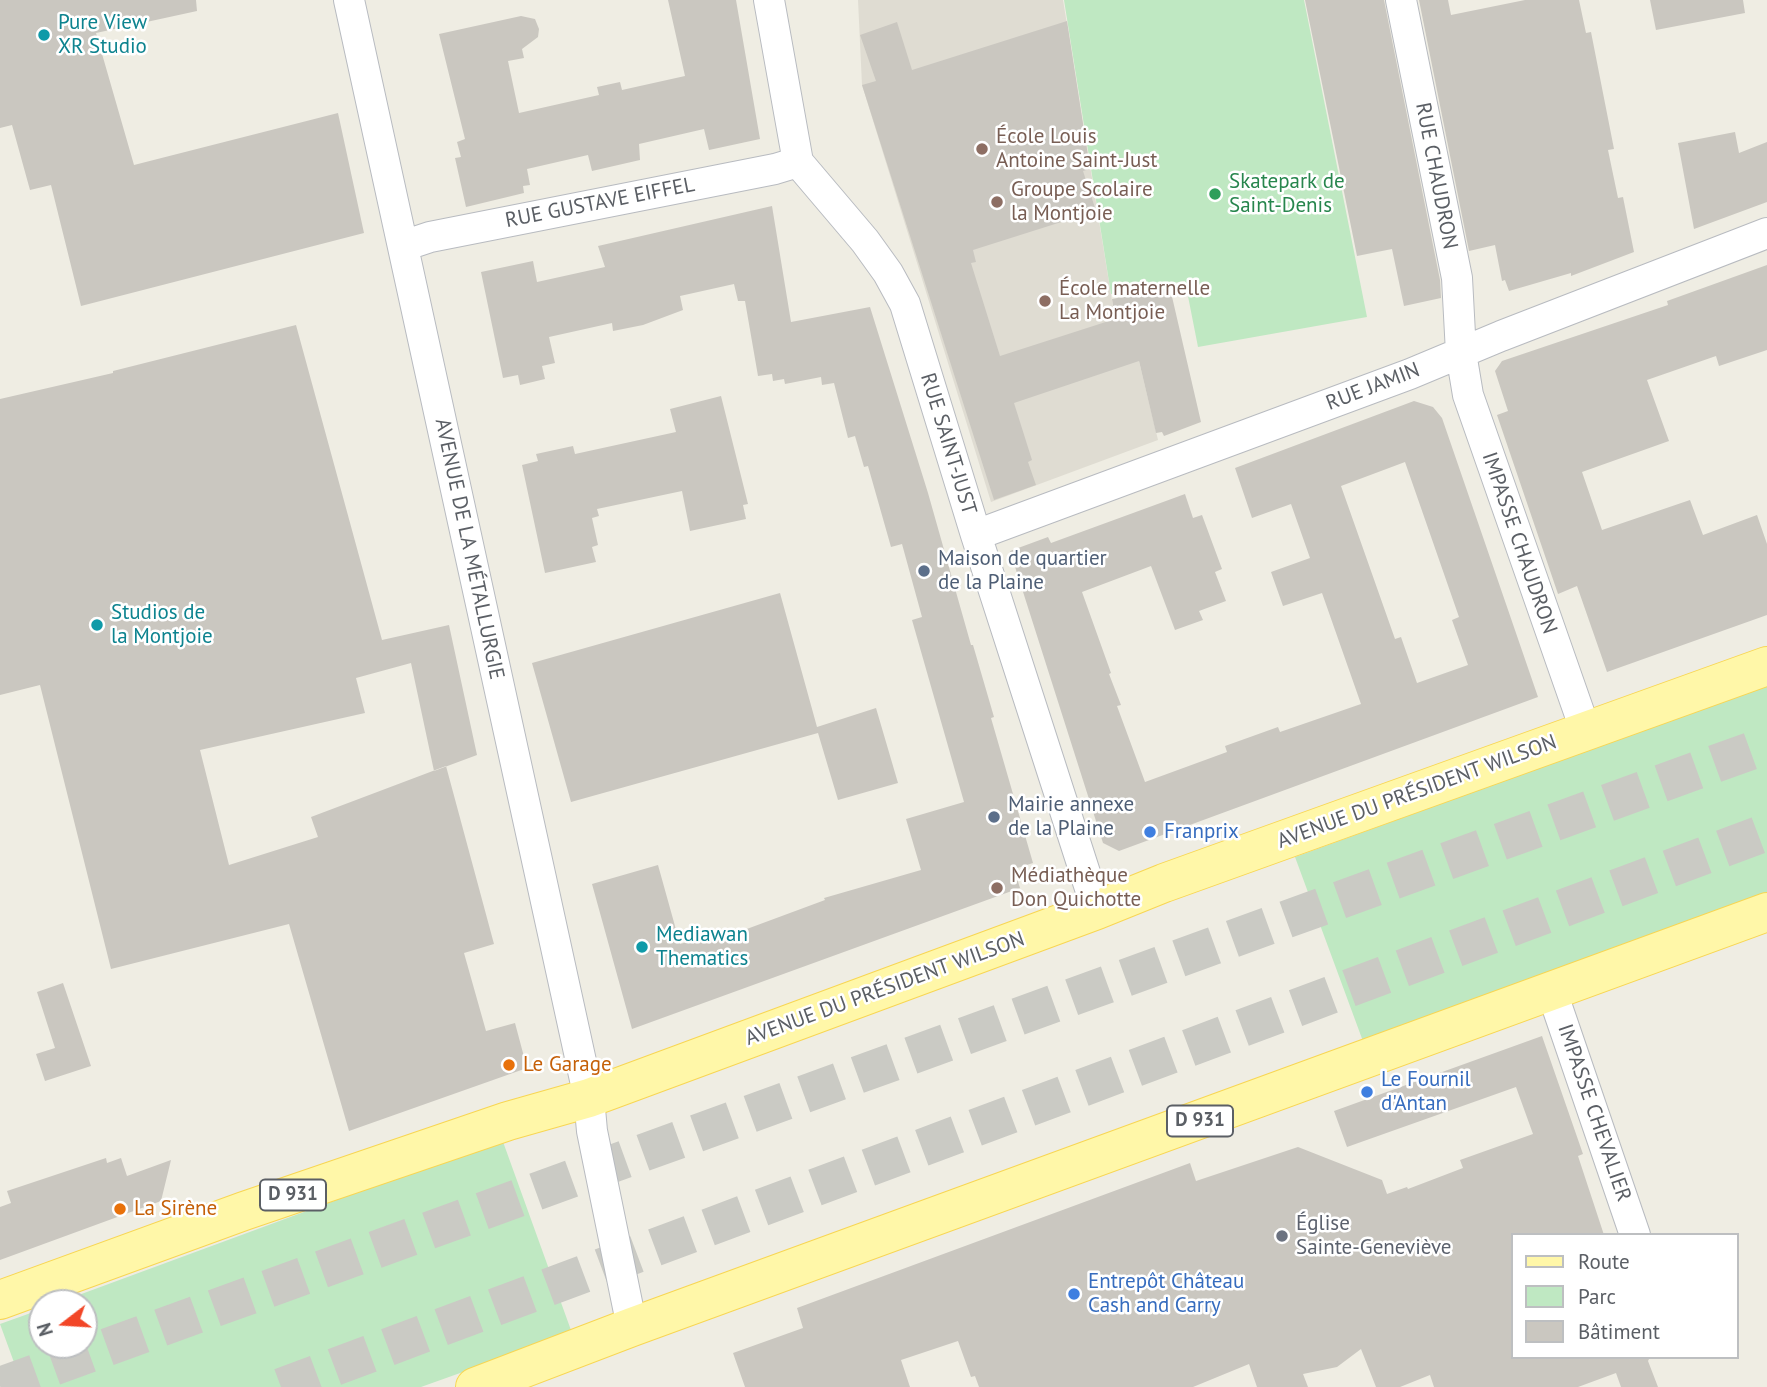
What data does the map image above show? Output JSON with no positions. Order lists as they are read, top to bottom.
{
  "streets": {
    "main road": ["AVENUE DU PRÉSIDENT WILSON", "D 931"],
    "street": [
      "RUE CHAUDRON",
      "RUE GUSTAVE EIFFEL",
      "RUE JAMIN",
      "RUE SAINT-JUST",
      "IMPASSE CHAUDRON",
      "AVENUE DE LA MÉTALLURGIE",
      "IMPASSE CHEVALIER"
    ]
  },
  "crossings": [
    ["RUE CHAUDRON", "RUE JAMIN"],
    ["RUE CHAUDRON", "IMPASSE CHAUDRON"],
    ["RUE GUSTAVE EIFFEL", "RUE SAINT-JUST"],
    ["RUE GUSTAVE EIFFEL", "AVENUE DE LA MÉTALLURGIE"],
    ["RUE JAMIN", "RUE SAINT-JUST"],
    ["RUE JAMIN", "IMPASSE CHAUDRON"],
    ["RUE SAINT-JUST", "AVENUE DU PRÉSIDENT WILSON"],
    ["IMPASSE CHAUDRON", "AVENUE DU PRÉSIDENT WILSON"],
    ["AVENUE DE LA MÉTALLURGIE", "AVENUE DU PRÉSIDENT WILSON"],
    ["AVENUE DE LA MÉTALLURGIE", "D 931"],
    ["IMPASSE CHEVALIER", "D 931"]
  ],
  "places": [
    "Pure View XR Studio",
    "École Louis Antoine Saint-Just",
    "Skatepark de Saint-Denis",
    "Groupe Scolaire la Montjoie",
    "École maternelle La Montjoie",
    "Maison de quartier de la Plaine",
    "Studios de la Montjoie",
    "Mairie annexe de la Plaine",
    "Franprix",
    "Médiathèque Don Quichotte",
    "Mediawan Thematics",
    "Le Garage",
    "Le Fournil d'Antan",
    "La Sirène",
    "Église Sainte-Geneviève",
    "Entrepôt Château Cash and Carry"
  ],
  "legend": ["Route", "Parc", "Bâtiment"],
  "north": "left"
}
